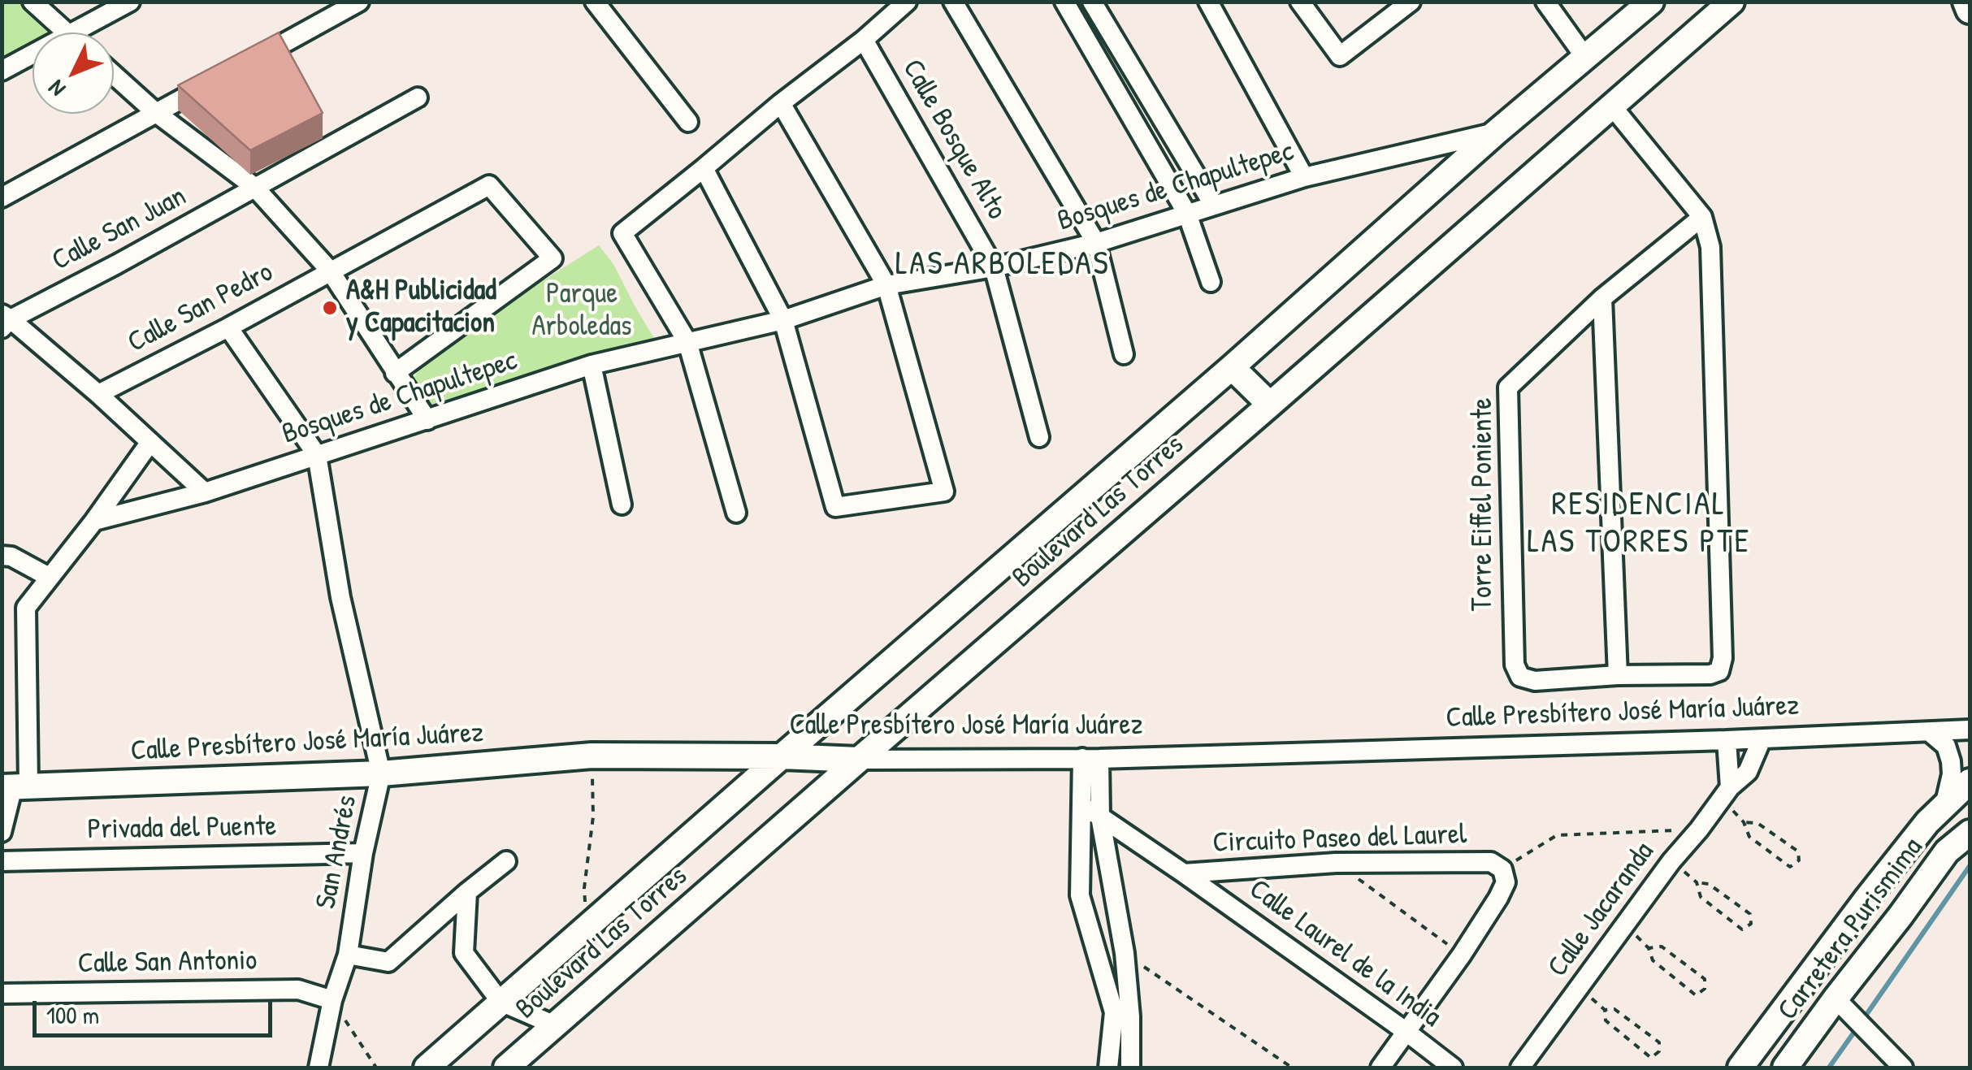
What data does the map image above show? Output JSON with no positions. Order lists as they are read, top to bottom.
{
  "streets": {
    "street": [
      "Calle Bosque Alto",
      "Bosques de Chapultepec",
      "Calle San Juan",
      "Calle San Pedro",
      "Torre Eiffel Poniente",
      "Boulevard Las Torres",
      "Calle Presbítero José María Juárez",
      "Privada del Puente",
      "Circuito Paseo del Laurel",
      "San Andrés",
      "Calle Jacaranda",
      "Carretera Purismima",
      "Calle Laurel de la India",
      "Calle San Antonio"
    ]
  },
  "crossings": [
    ["Calle Bosque Alto", "Bosques de Chapultepec"],
    ["Bosques de Chapultepec", "Boulevard Las Torres"],
    ["Bosques de Chapultepec", "San Andrés"],
    ["Boulevard Las Torres", "Calle Presbítero José María Juárez"],
    ["Calle Presbítero José María Juárez", "San Andrés"],
    ["Calle Presbítero José María Juárez", "Calle Jacaranda"],
    ["Privada del Puente", "San Andrés"],
    ["Circuito Paseo del Laurel", "Calle Laurel de la India"],
    ["San Andrés", "Calle San Antonio"]
  ],
  "districts": ["LAS ARBOLEDAS", "RESIDENCIAL LAS TORRES PTE"],
  "parks": ["Parque Arboledas"],
  "places": ["A&H Publicidad y Capacitacion"],
  "scale_bar": "100 m",
  "north": "bottom left"
}
